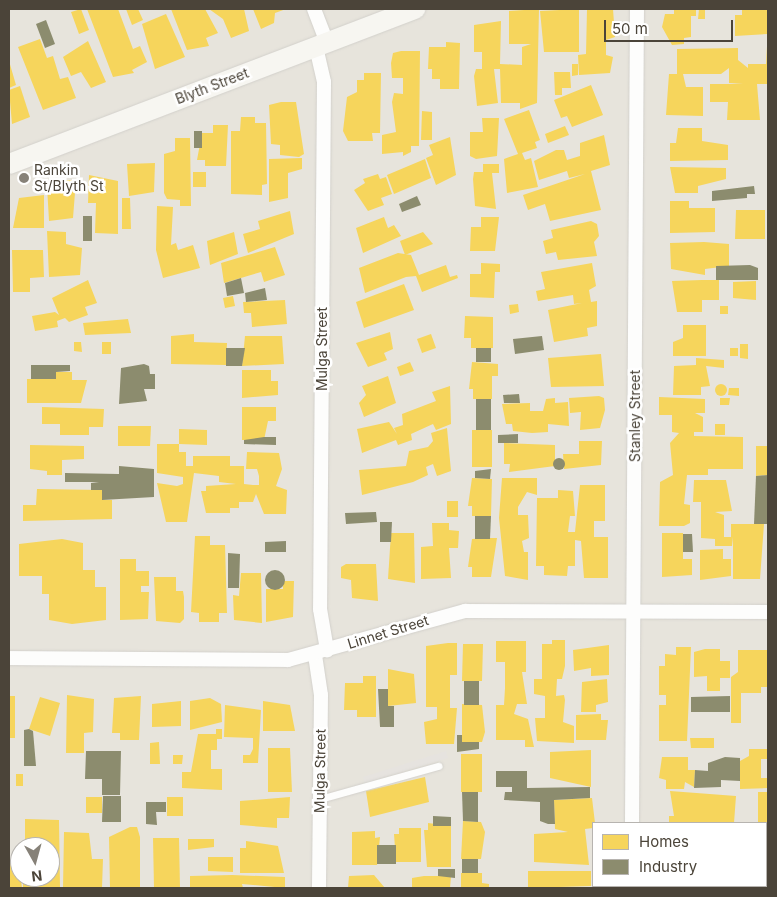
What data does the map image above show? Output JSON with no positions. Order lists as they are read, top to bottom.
{
  "streets": {
    "street": [
      "Blyth Street",
      "Mulga Street",
      "Stanley Street",
      "Linnet Street"
    ]
  },
  "crossings": [
    ["Blyth Street", "Mulga Street"],
    ["Mulga Street", "Linnet Street"],
    ["Stanley Street", "Linnet Street"]
  ],
  "places": ["Rankin St/Blyth St"],
  "legend": ["Homes", "Industry"],
  "scale_bar": "50 m",
  "north": "bottom"
}
